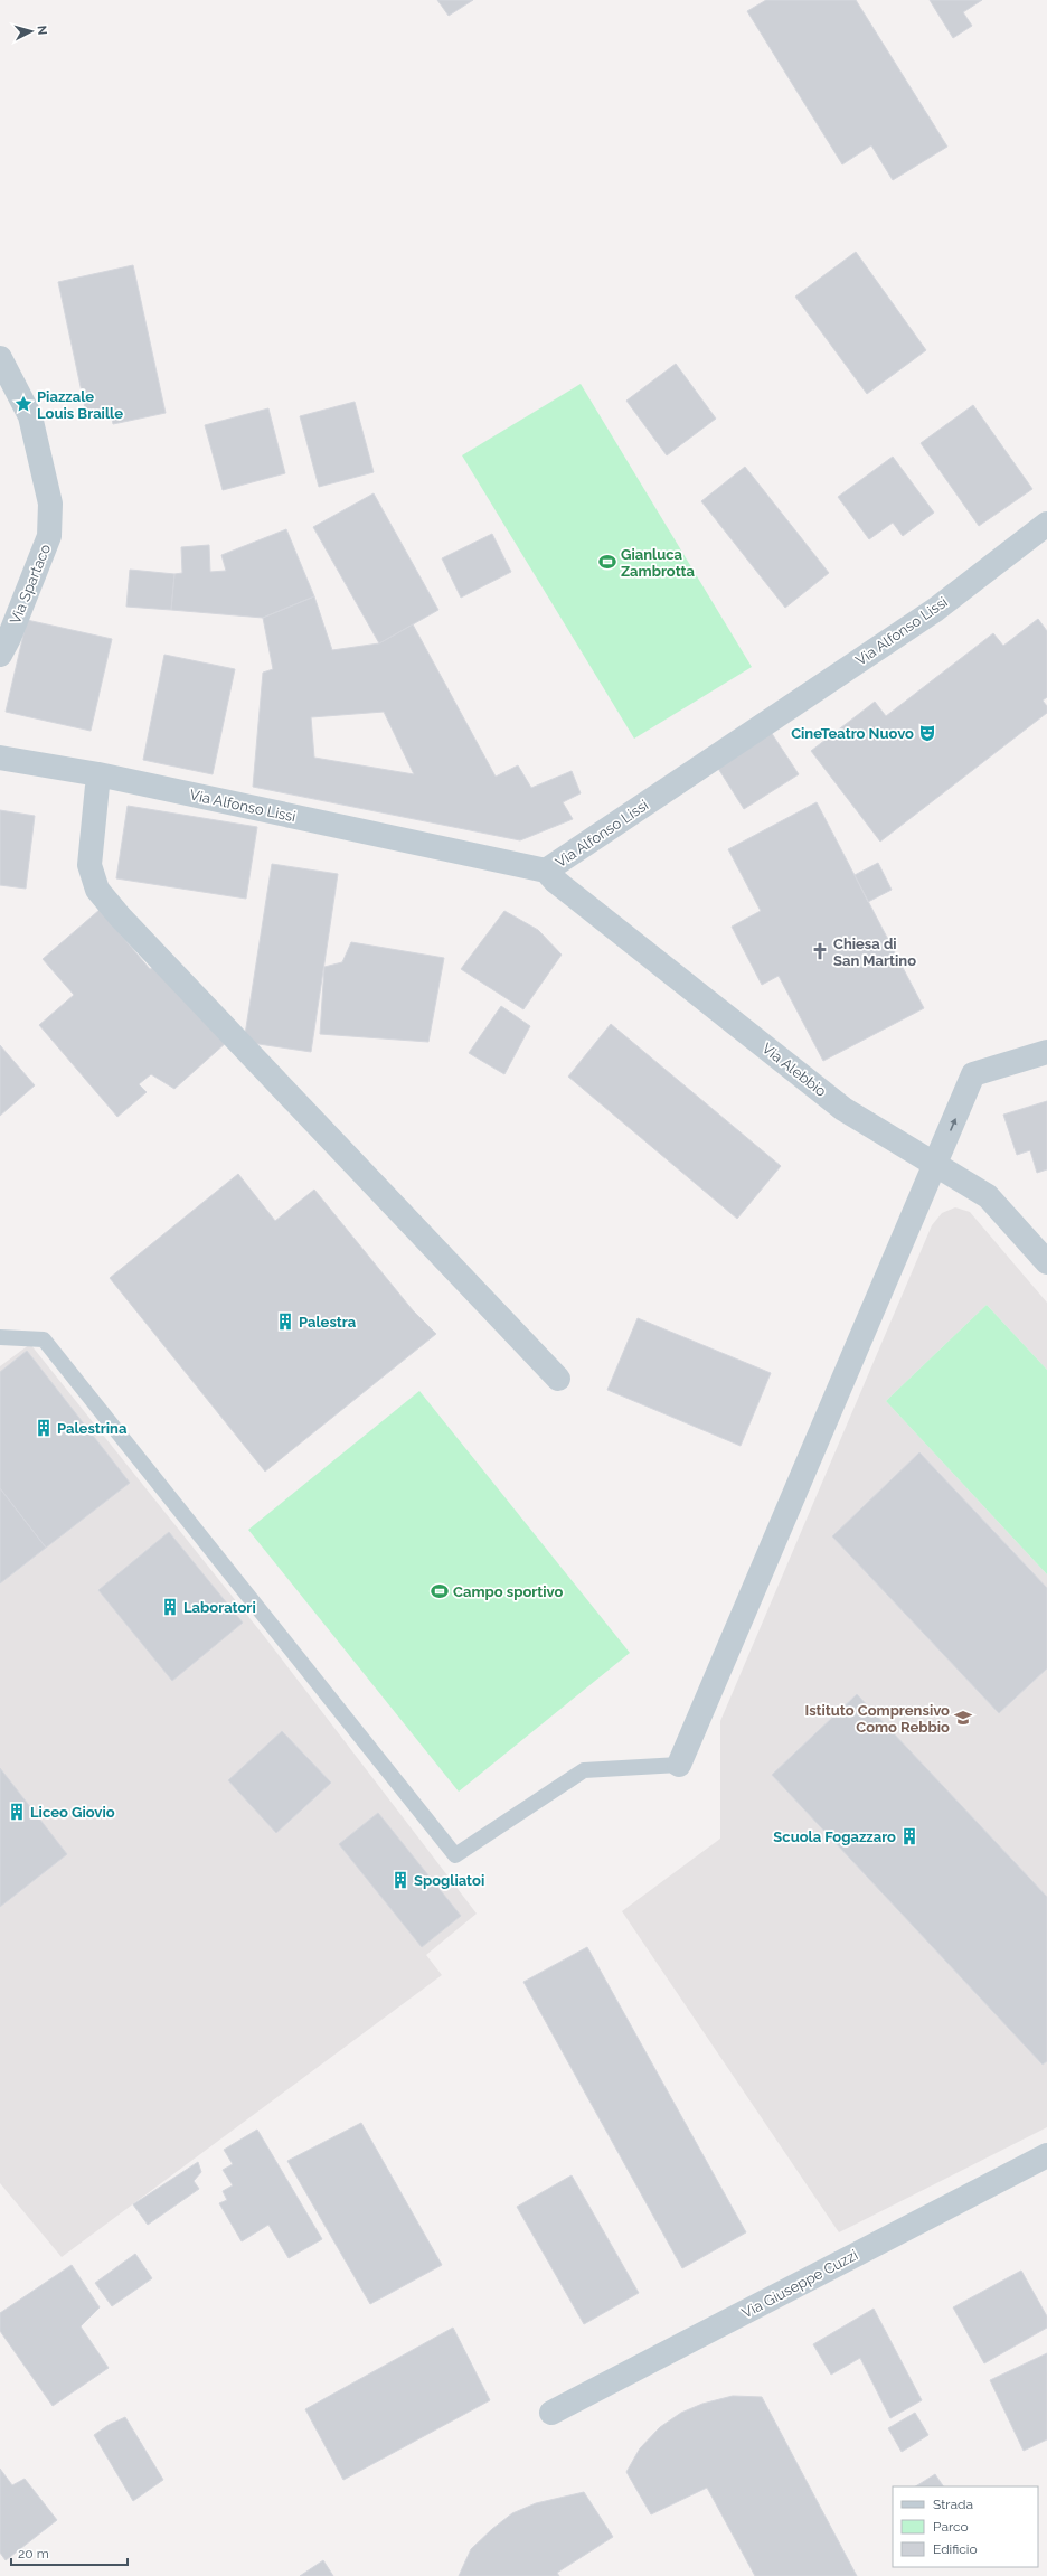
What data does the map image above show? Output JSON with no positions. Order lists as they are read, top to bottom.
{
  "streets": {
    "street": [
      "Via Spartaco",
      "Via Alfonso Lissi",
      "Via Alebbio",
      "Via Giuseppe Cuzzi"
    ]
  },
  "crossings": [
    ["Via Alfonso Lissi", "Via Alebbio"]
  ],
  "places": {
    "place": ["Piazzale Louis Braille"],
    "sports": ["Gianluca Zambrotta", "Campo sportivo"],
    "theatre": ["CineTeatro Nuovo"],
    "church": ["Chiesa di San Martino"],
    "building": [
      "Palestra",
      "Palestrina",
      "Laboratori",
      "Liceo Giovio",
      "Scuola Fogazzaro",
      "Spogliatoi"
    ],
    "school or university": ["Istituto Comprensivo Como Rebbio"]
  },
  "legend": ["Strada", "Parco", "Edificio"],
  "scale_bar": "20 m",
  "north": "right"
}
